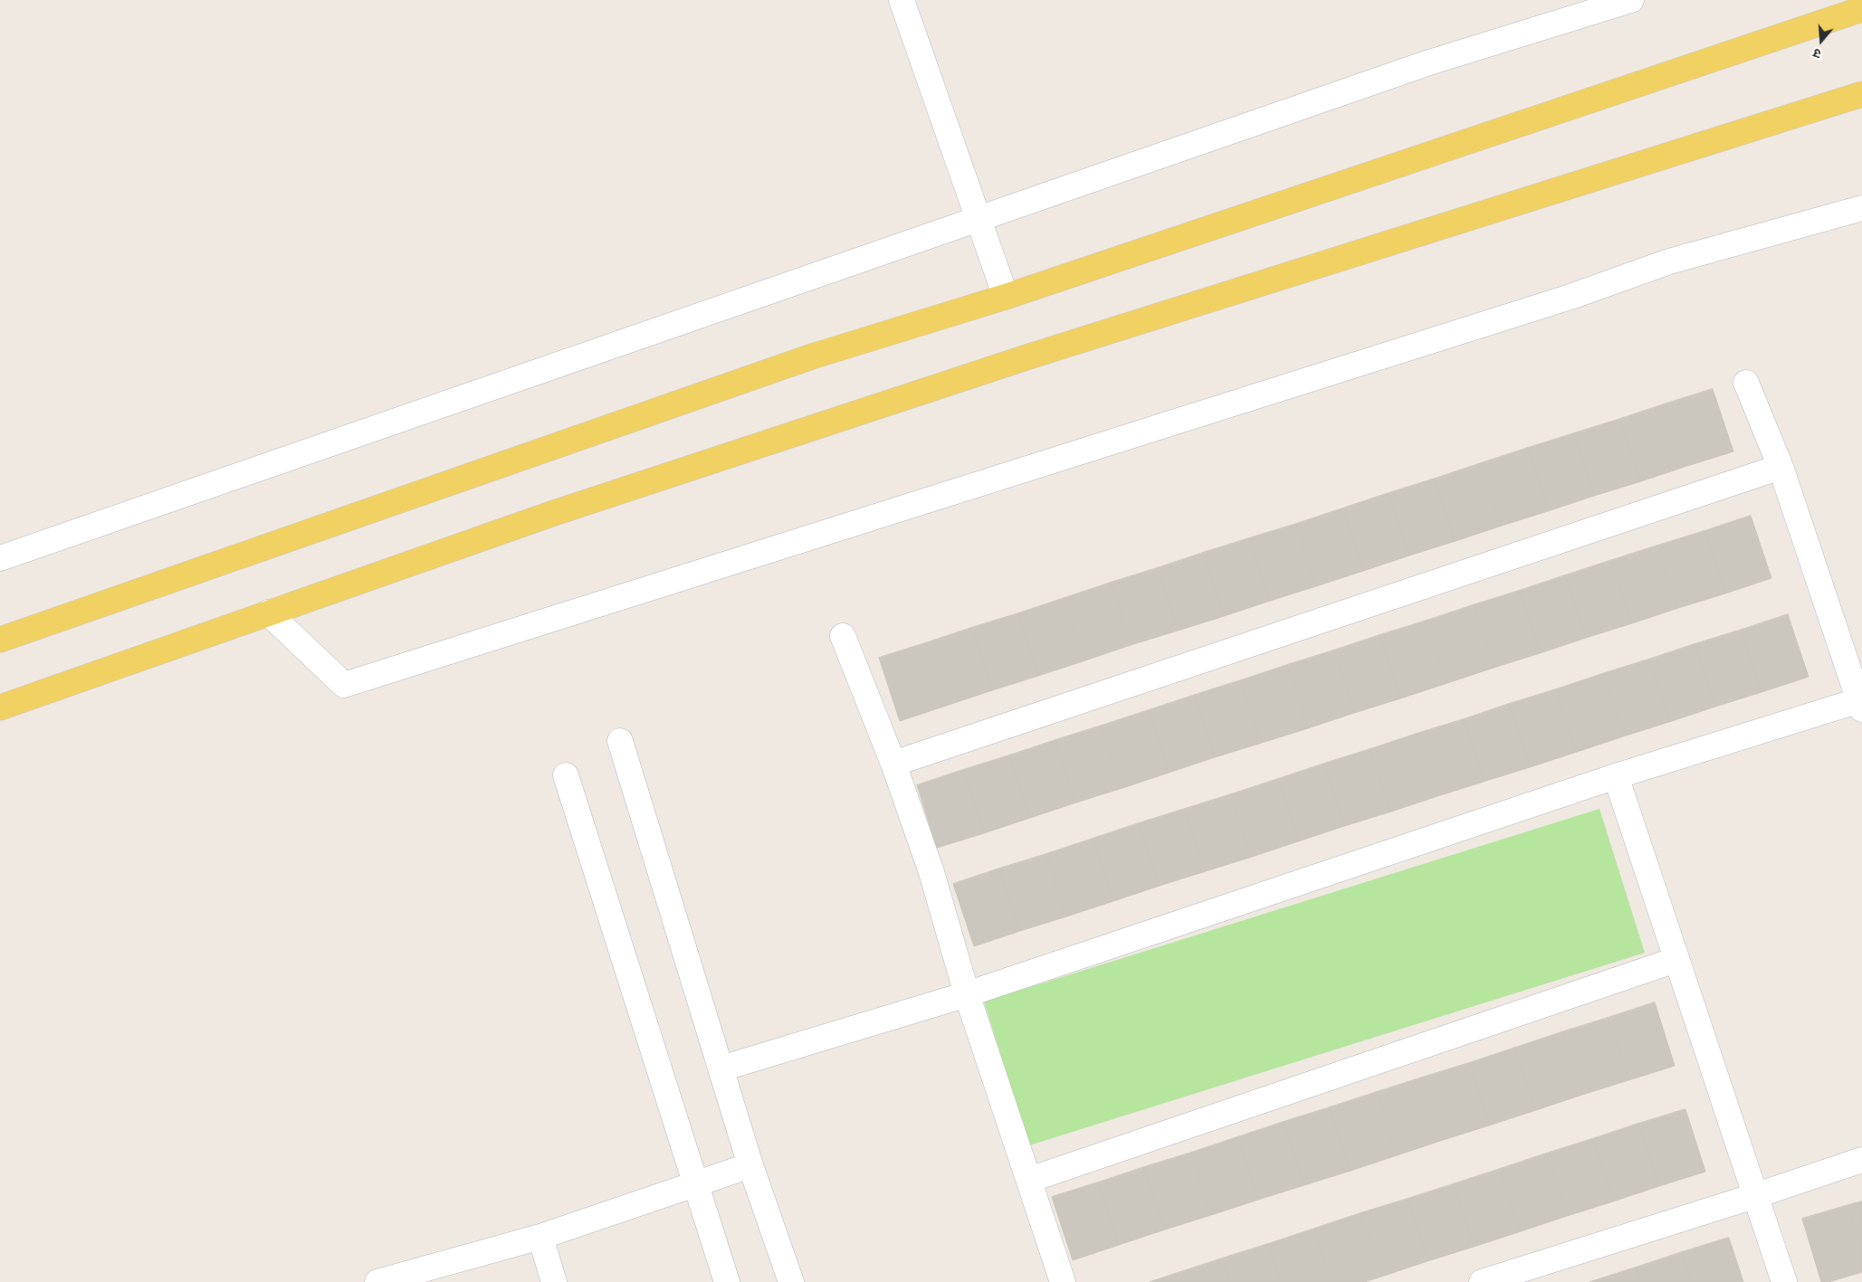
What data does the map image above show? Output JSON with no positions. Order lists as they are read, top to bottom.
{
  "north": "bottom"
}
